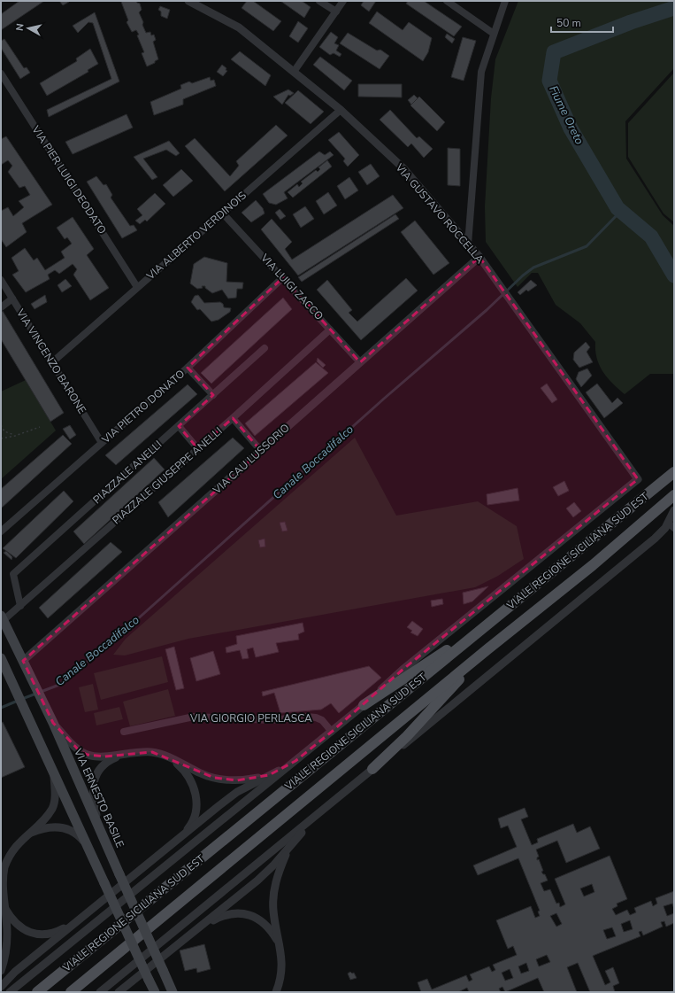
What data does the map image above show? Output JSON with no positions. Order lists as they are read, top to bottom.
{
  "streets": {
    "main road": ["VIALE REGIONE SICILIANA SUD EST", "VIA ERNESTO BASILE"],
    "street": [
      "VIA PIER LUIGI DEODATO",
      "VIA GUSTAVO ROCCELLA",
      "VIA ALBERTO VERDINOIS",
      "VIA LUIGI ZACCO",
      "VIA VINCENZO BARONE",
      "VIA PIETRO DONATO",
      "VIA CAU LUSSORIO",
      "PIAZZALE ANELLI",
      "PIAZZALE GIUSEPPE ANELLI",
      "VIA GIORGIO PERLASCA"
    ]
  },
  "crossings": [
    ["VIA PIER LUIGI DEODATO", "VIA ALBERTO VERDINOIS"],
    ["VIA GUSTAVO ROCCELLA", "VIA ALBERTO VERDINOIS"],
    ["VIA GUSTAVO ROCCELLA", "VIA CAU LUSSORIO"],
    ["VIA GUSTAVO ROCCELLA", "VIALE REGIONE SICILIANA SUD EST"],
    ["VIA ALBERTO VERDINOIS", "VIA LUIGI ZACCO"],
    ["VIA ALBERTO VERDINOIS", "VIA VINCENZO BARONE"],
    ["VIA LUIGI ZACCO", "VIA PIETRO DONATO"],
    ["VIA LUIGI ZACCO", "VIA CAU LUSSORIO"],
    ["VIA LUIGI ZACCO", "PIAZZALE GIUSEPPE ANELLI"],
    ["VIA VINCENZO BARONE", "VIA PIETRO DONATO"],
    ["VIA CAU LUSSORIO", "VIA ERNESTO BASILE"],
    ["PIAZZALE ANELLI", "PIAZZALE GIUSEPPE ANELLI"],
    ["PIAZZALE GIUSEPPE ANELLI", "VIA ERNESTO BASILE"],
    ["VIALE REGIONE SICILIANA SUD EST", "VIA GIORGIO PERLASCA"]
  ],
  "water": ["Fiume Oreto", "Canale Boccadifalco"],
  "scale_bar": "50 m",
  "north": "left"
}
